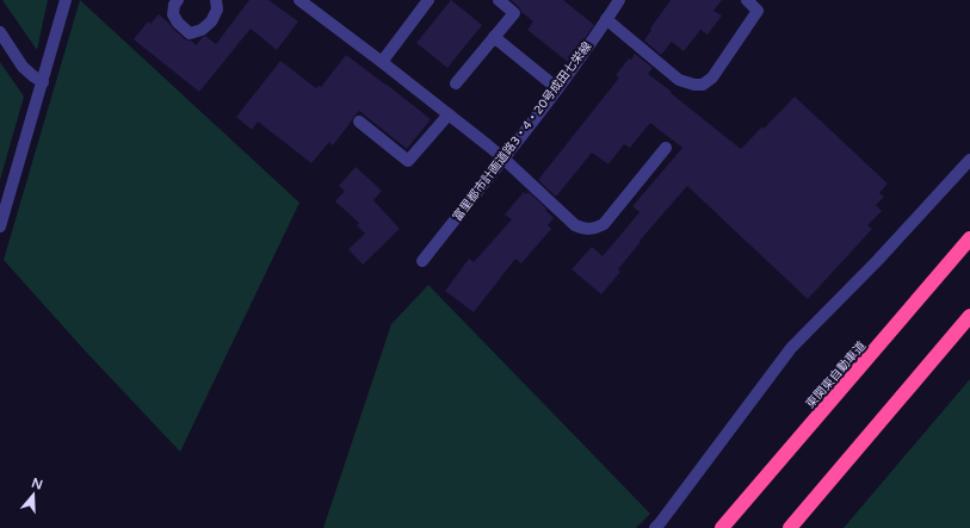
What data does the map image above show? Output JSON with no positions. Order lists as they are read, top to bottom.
{
  "streets": {
    "highway": ["東関東自動車道"],
    "street": ["富里都市計画道路3・4・20号成田七栄線"]
  },
  "north": "top"
}
